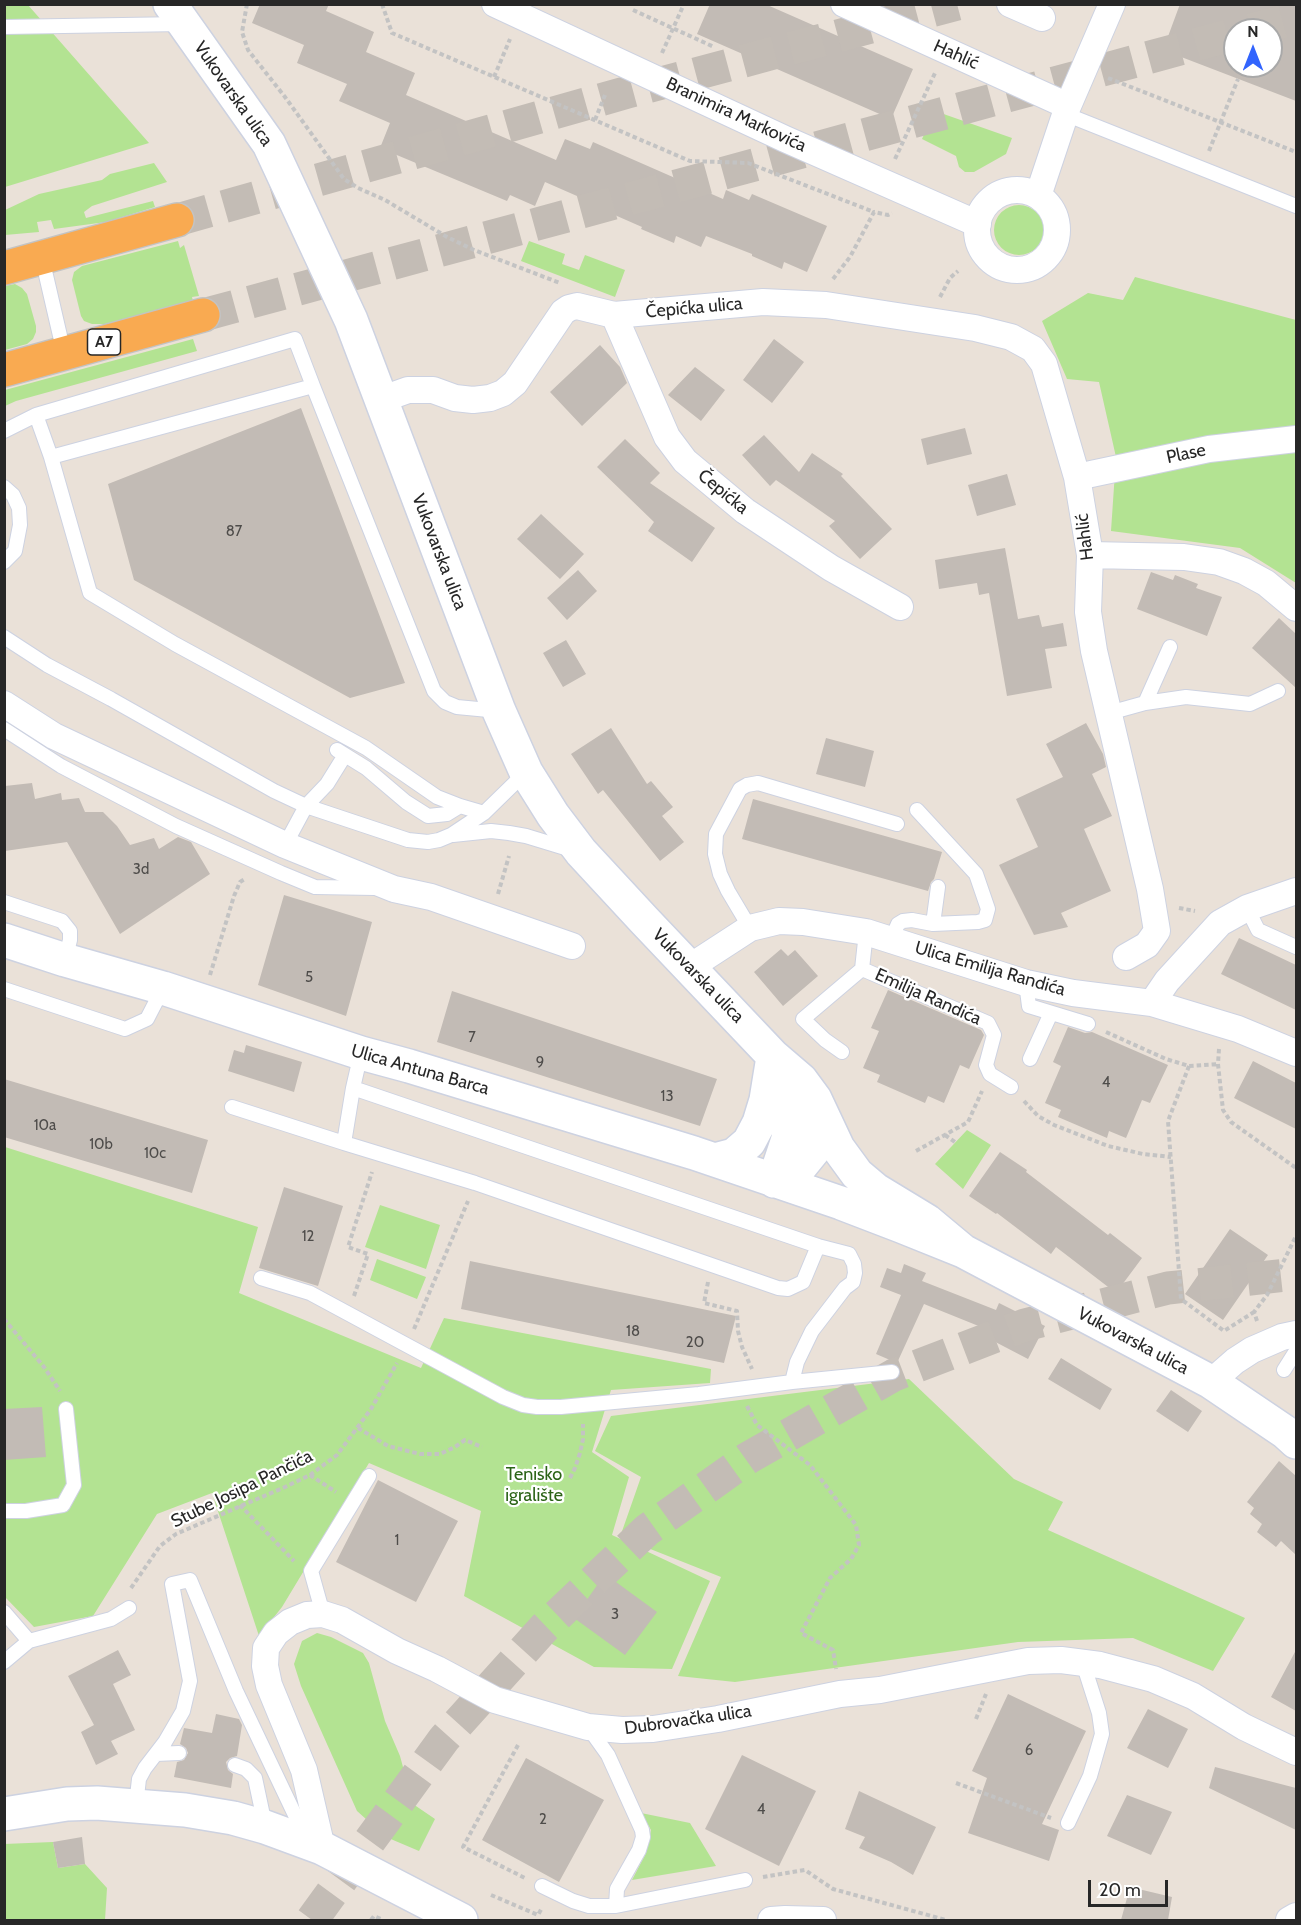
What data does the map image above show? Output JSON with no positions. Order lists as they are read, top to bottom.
{
  "streets": {
    "highway": ["A7"],
    "main road": ["Vukovarska ulica", "Ulica Antuna Barca"],
    "street": [
      "Hahlić",
      "Branimira Markovića",
      "Čepićka ulica",
      "Plase",
      "Čepićka",
      "Ulica Emilija Randića",
      "Dubrovačka ulica"
    ],
    "lane": ["Emilija Randića"],
    "path": ["Stube Josipa Pančića"]
  },
  "crossings": [
    ["Hahlić", "Čepićka ulica"],
    ["Hahlić", "Plase"],
    ["Vukovarska ulica", "Čepićka ulica"],
    ["Vukovarska ulica", "Ulica Emilija Randića"],
    ["Vukovarska ulica", "Ulica Antuna Barca"],
    ["Čepićka ulica", "Čepićka"],
    ["Ulica Emilija Randića", "Emilija Randića"]
  ],
  "parks": ["Tenisko igralište"],
  "house_numbers": [
    "87",
    "3d",
    "5",
    "7",
    "9",
    "4",
    "13",
    "10a",
    "10b",
    "10c",
    "12",
    "18",
    "20",
    "1",
    "3",
    "6",
    "4",
    "2"
  ],
  "scale_bar": "20 m",
  "north": "top"
}
